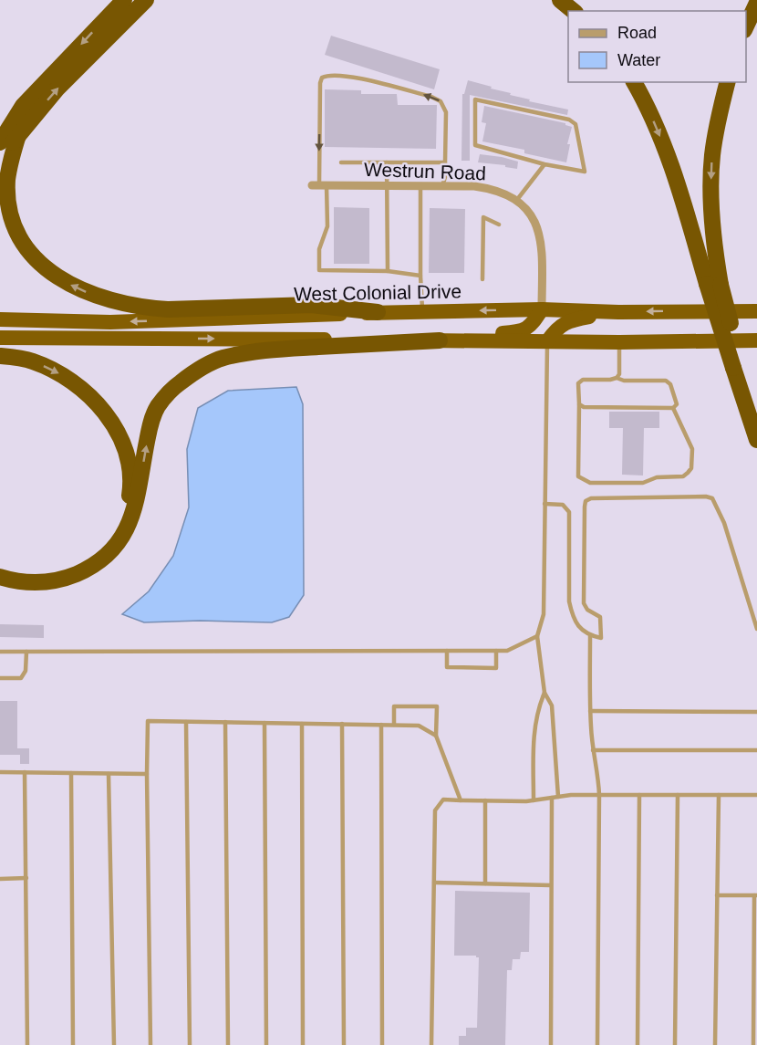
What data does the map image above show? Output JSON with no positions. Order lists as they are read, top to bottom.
{
  "streets": {
    "highway": ["West Colonial Drive"],
    "street": ["Westrun Road"]
  },
  "crossings": [
    ["Westrun Road", "West Colonial Drive"]
  ],
  "legend": ["Road", "Water"]
}
